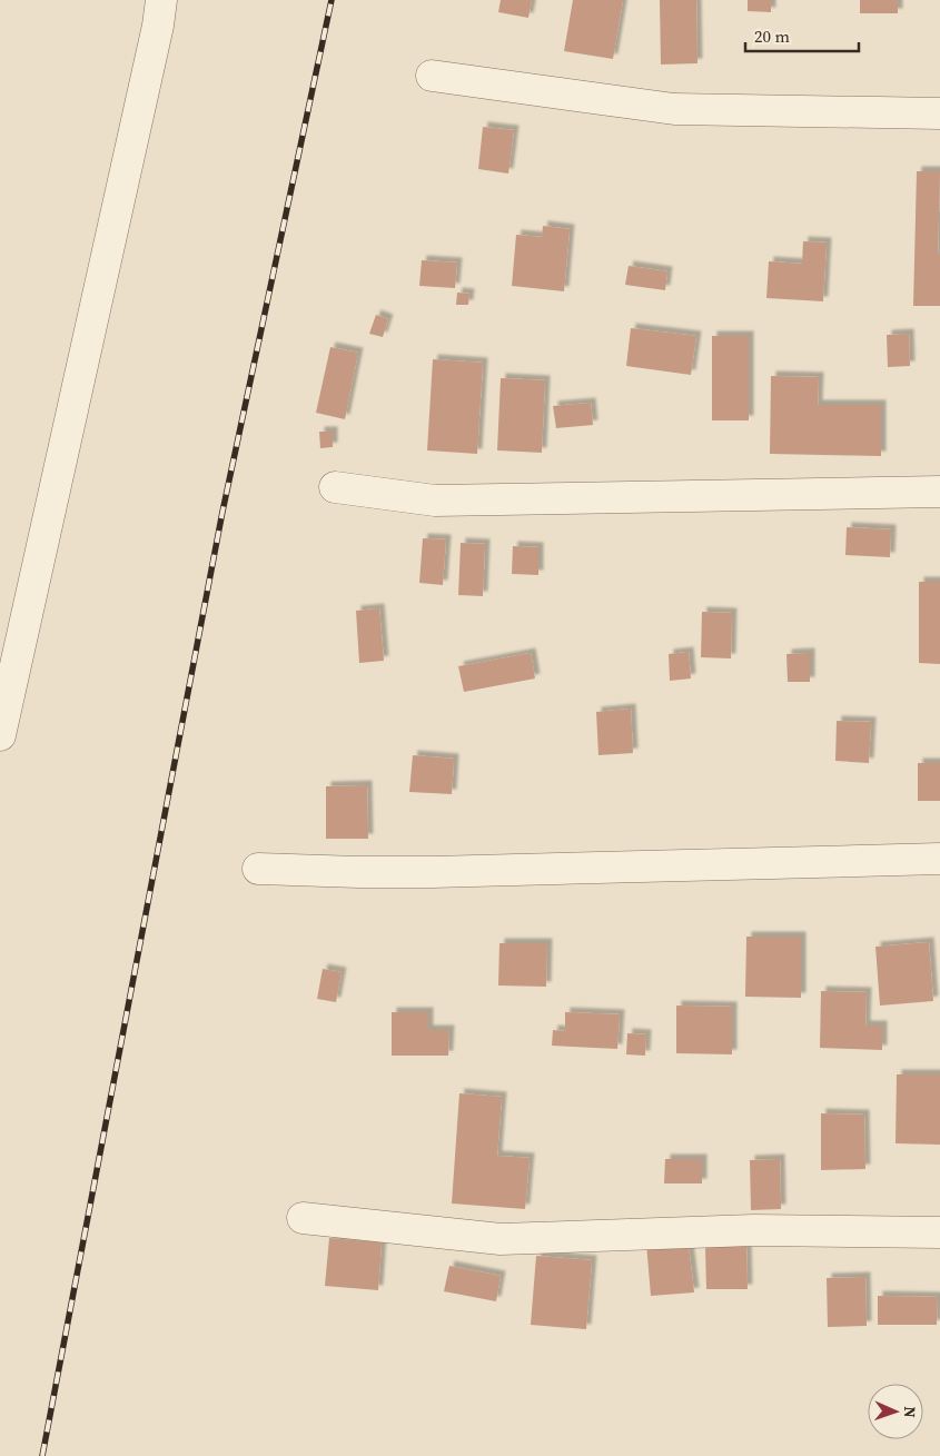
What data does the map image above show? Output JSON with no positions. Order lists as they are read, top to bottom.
{
  "scale_bar": "20 m",
  "north": "right"
}
